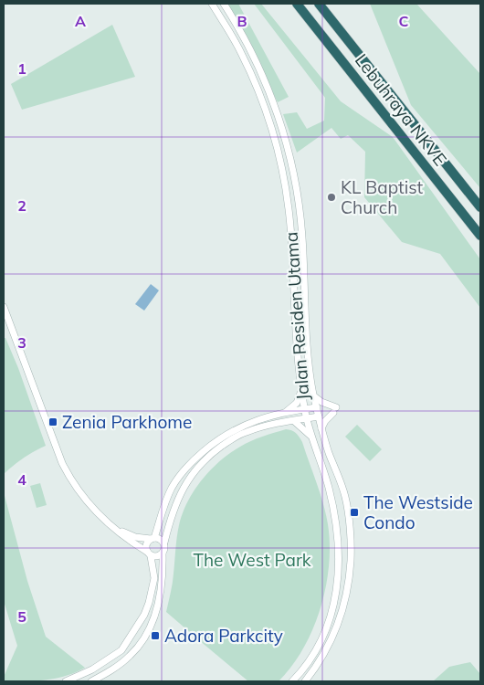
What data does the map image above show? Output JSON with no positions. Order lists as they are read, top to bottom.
{
  "streets": {
    "highway": ["Lebuhraya NKVE"],
    "street": ["Jalan Residen Utama"]
  },
  "parks": ["The West Park"],
  "places": {
    "other": ["KL Baptist Church"],
    "transit": ["Zenia Parkhome", "The Westside Condo", "Adora Parkcity"]
  },
  "grid": {
    "columns": ["A", "B", "C"],
    "rows": [
      "1",
      "2",
      "3",
      "4",
      "5"
    ]
  }
}
